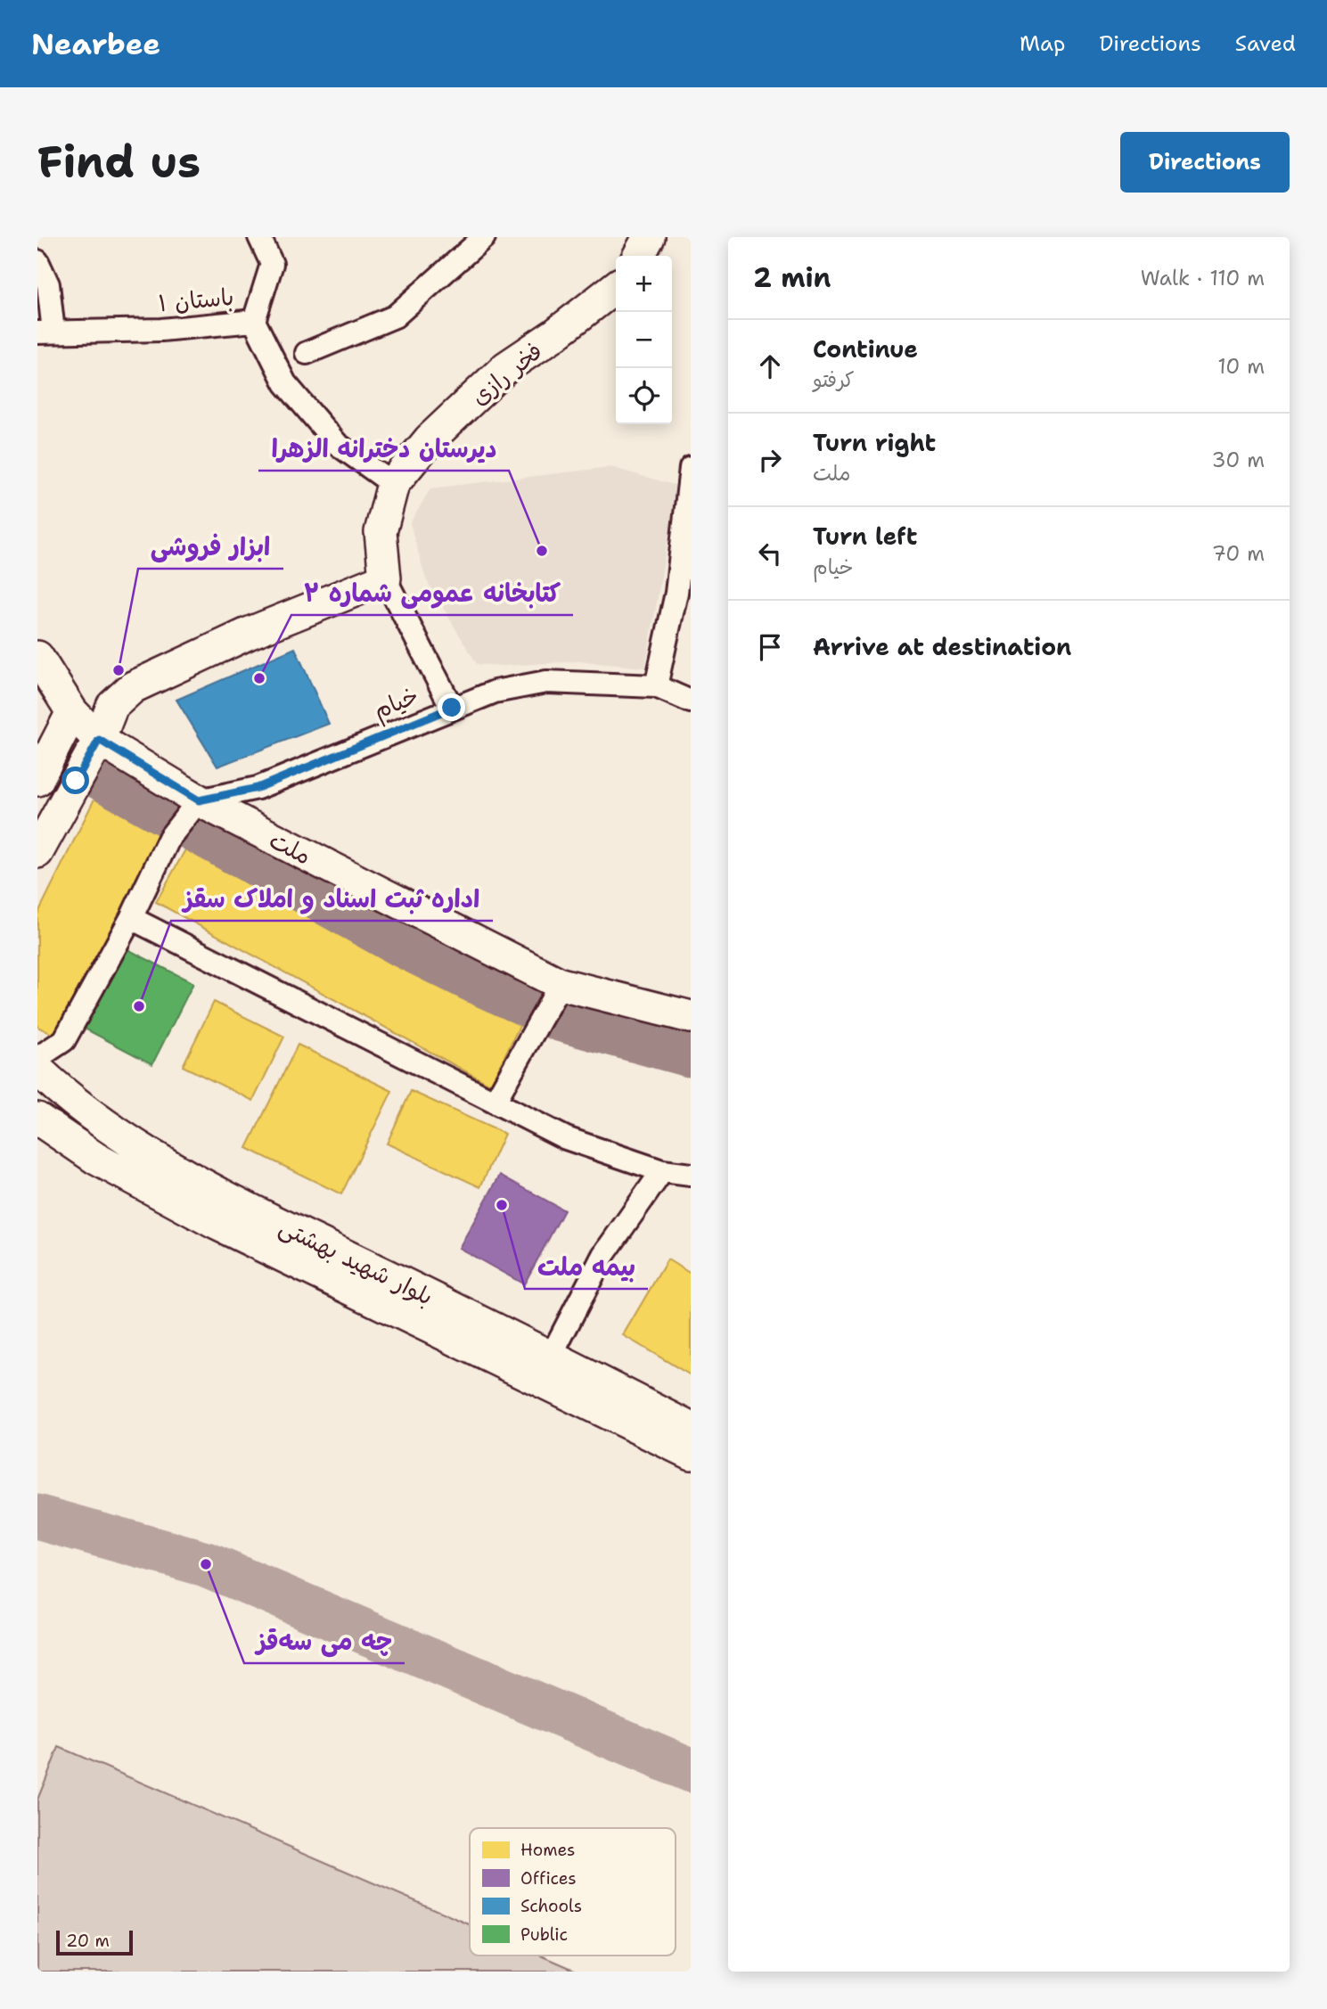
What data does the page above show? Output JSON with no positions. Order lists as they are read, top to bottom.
{
  "streets": {
    "street": [
      "باستان ۱",
      "فخر رازی",
      "خیام",
      "ملت",
      "بلوار شهید بهشتی"
    ]
  },
  "crossings": [
    ["باستان ۱", "فخر رازی"],
    ["خیام", "ملت"]
  ],
  "places": [
    "دیرستان دخترانه الزهرا",
    "ابزار فروشی",
    "کتابخانه عمومی شماره ۲",
    "اداره ثبت اسناد و املاک سقز",
    "بیمه ملت",
    "چە می سەقز"
  ],
  "legend": [
    "Homes",
    "Offices",
    "Schools",
    "Public"
  ],
  "scale_bar": "20 m",
  "page": {
    "header": "Nearbee",
    "nav": ["Map", "Directions", "Saved"],
    "buttons": "Directions",
    "title": "Find us",
    "heading": ["2 min", "Walk · 110 m"],
    "map_buttons": ["+", "−"],
    "list": [
      ["Continue", "کرفتو", "10 m"],
      ["Turn right", "ملت", "30 m"],
      ["Turn left", "خیام", "70 m"],
      "Arrive at destination"
    ],
    "scale": "20 m"
  }
}
